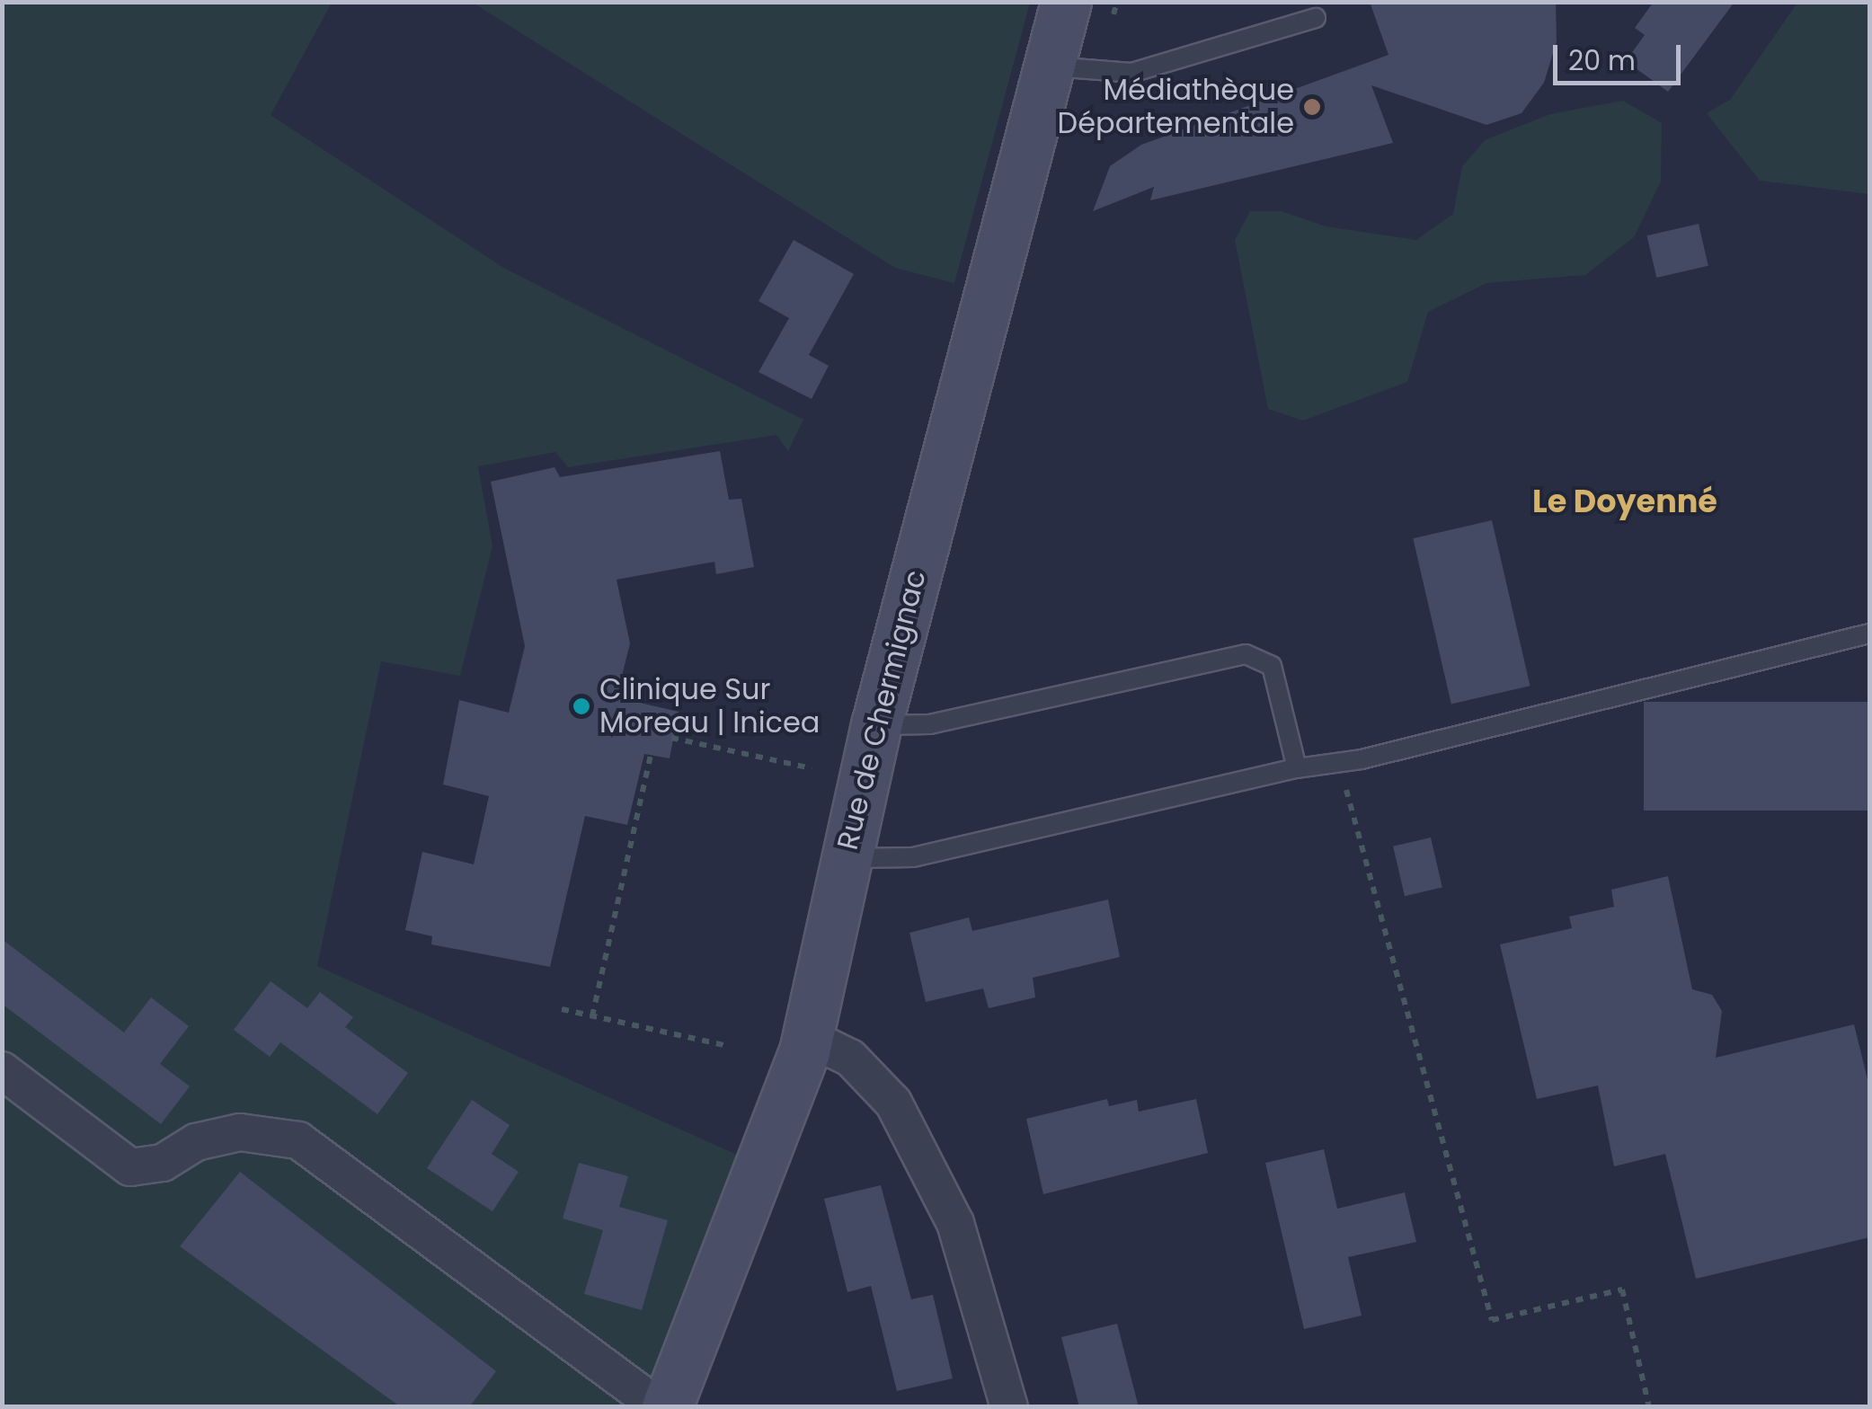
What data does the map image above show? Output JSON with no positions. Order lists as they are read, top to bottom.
{
  "streets": {
    "street": ["Rue de Chermignac"]
  },
  "districts": ["Le Doyenné"],
  "places": ["Médiathèque Départementale", "Clinique Sur Moreau | Inicea"],
  "scale_bar": "20 m"
}
